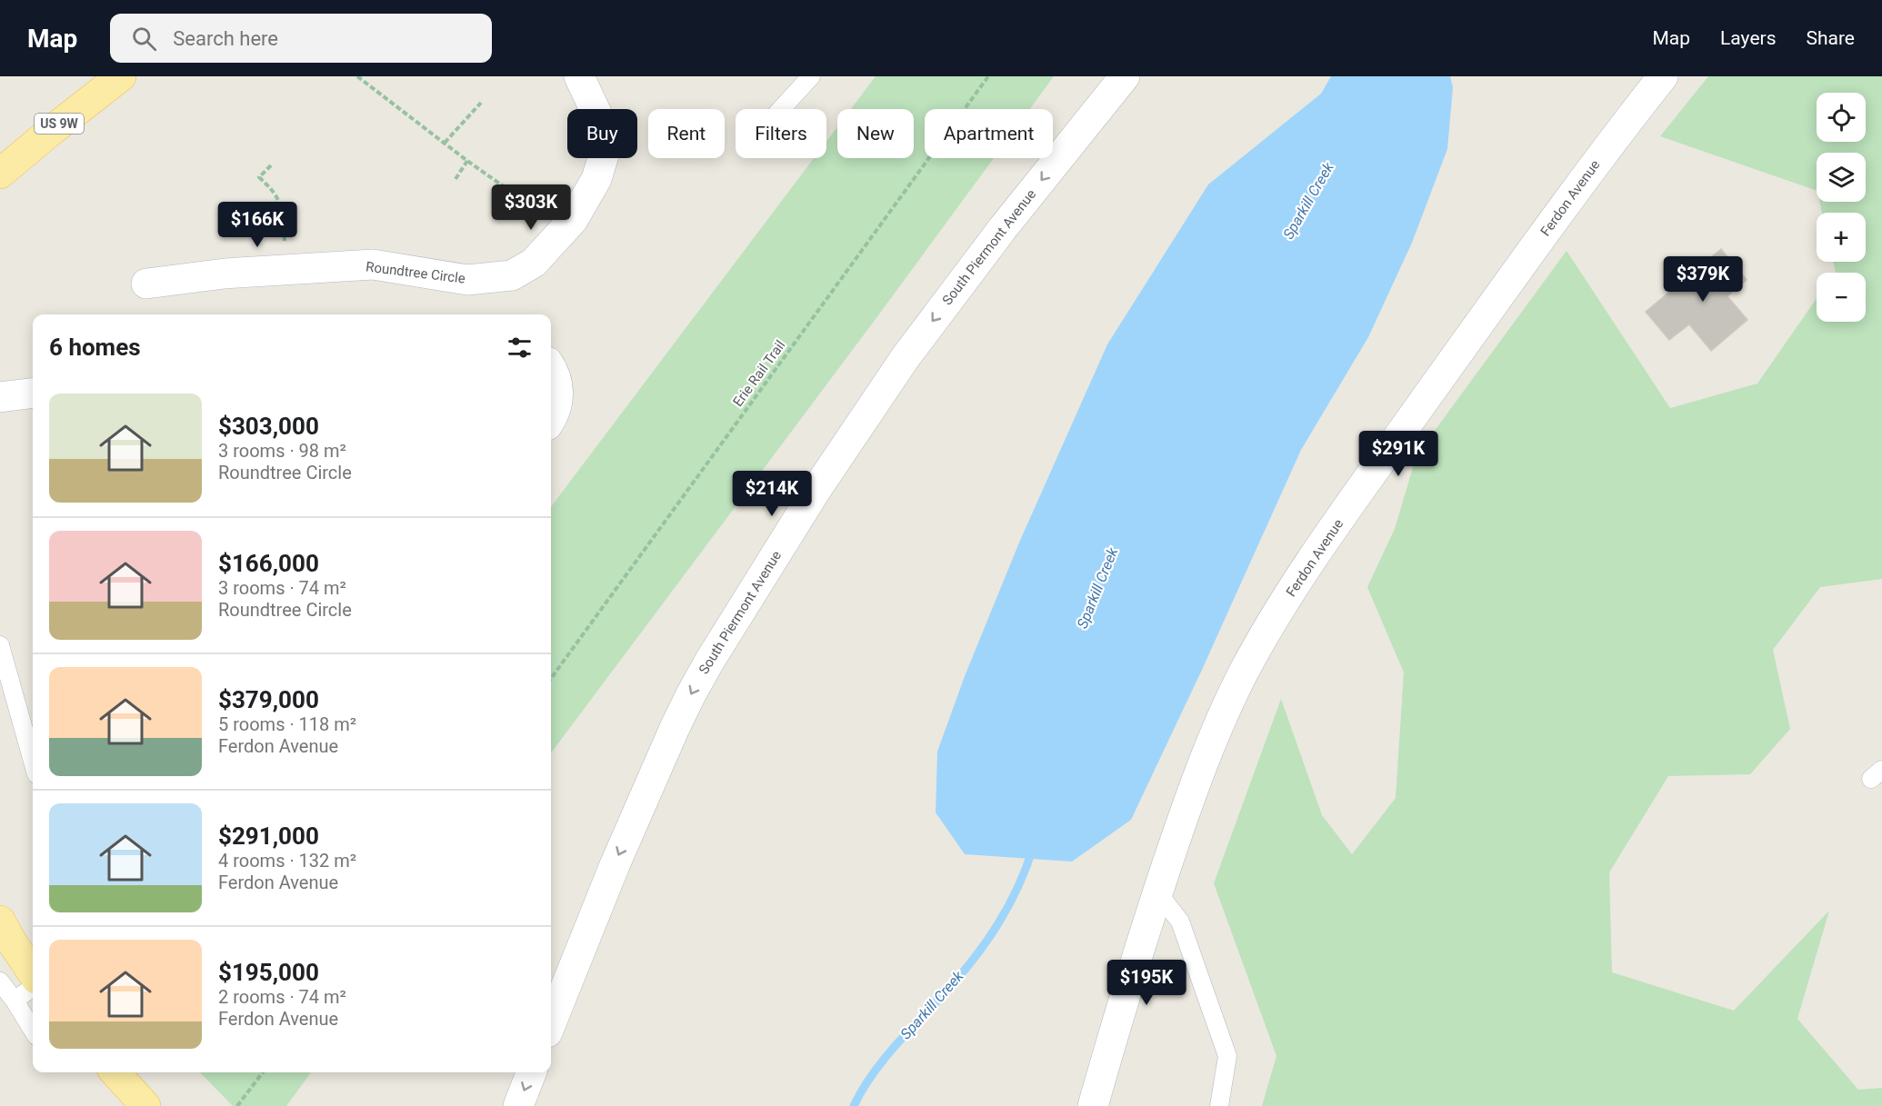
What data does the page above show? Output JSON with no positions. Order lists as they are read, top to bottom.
{
  "streets": {
    "main road": ["US 9W"],
    "street": ["Ferdon Avenue", "South Piermont Avenue", "Roundtree Circle"],
    "path": ["Erie Rail Trail"]
  },
  "one_way": ["South Piermont Avenue"],
  "water": ["Sparkill Creek"],
  "page": {
    "header": "Map",
    "search": "Search here",
    "nav": ["Map", "Layers", "Share"],
    "map_buttons": ["+", "−"],
    "chip": [
      "Buy",
      "Rent",
      "Filters",
      "New",
      "Apartment"
    ],
    "price": [
      "$303K",
      "$166K",
      "$379K",
      "$291K",
      "$214K",
      "$195K"
    ],
    "heading": "6 homes",
    "list": [
      {
        "name": "$303,000",
        "note": "3 rooms · 98 m² · Roundtree Circle"
      },
      {
        "name": "$166,000",
        "note": "3 rooms · 74 m² · Roundtree Circle"
      },
      {
        "name": "$379,000",
        "note": "5 rooms · 118 m² · Ferdon Avenue"
      },
      {
        "name": "$291,000",
        "note": "4 rooms · 132 m² · Ferdon Avenue"
      },
      {
        "name": "$195,000",
        "note": "2 rooms · 74 m² · Ferdon Avenue"
      }
    ]
  }
}
